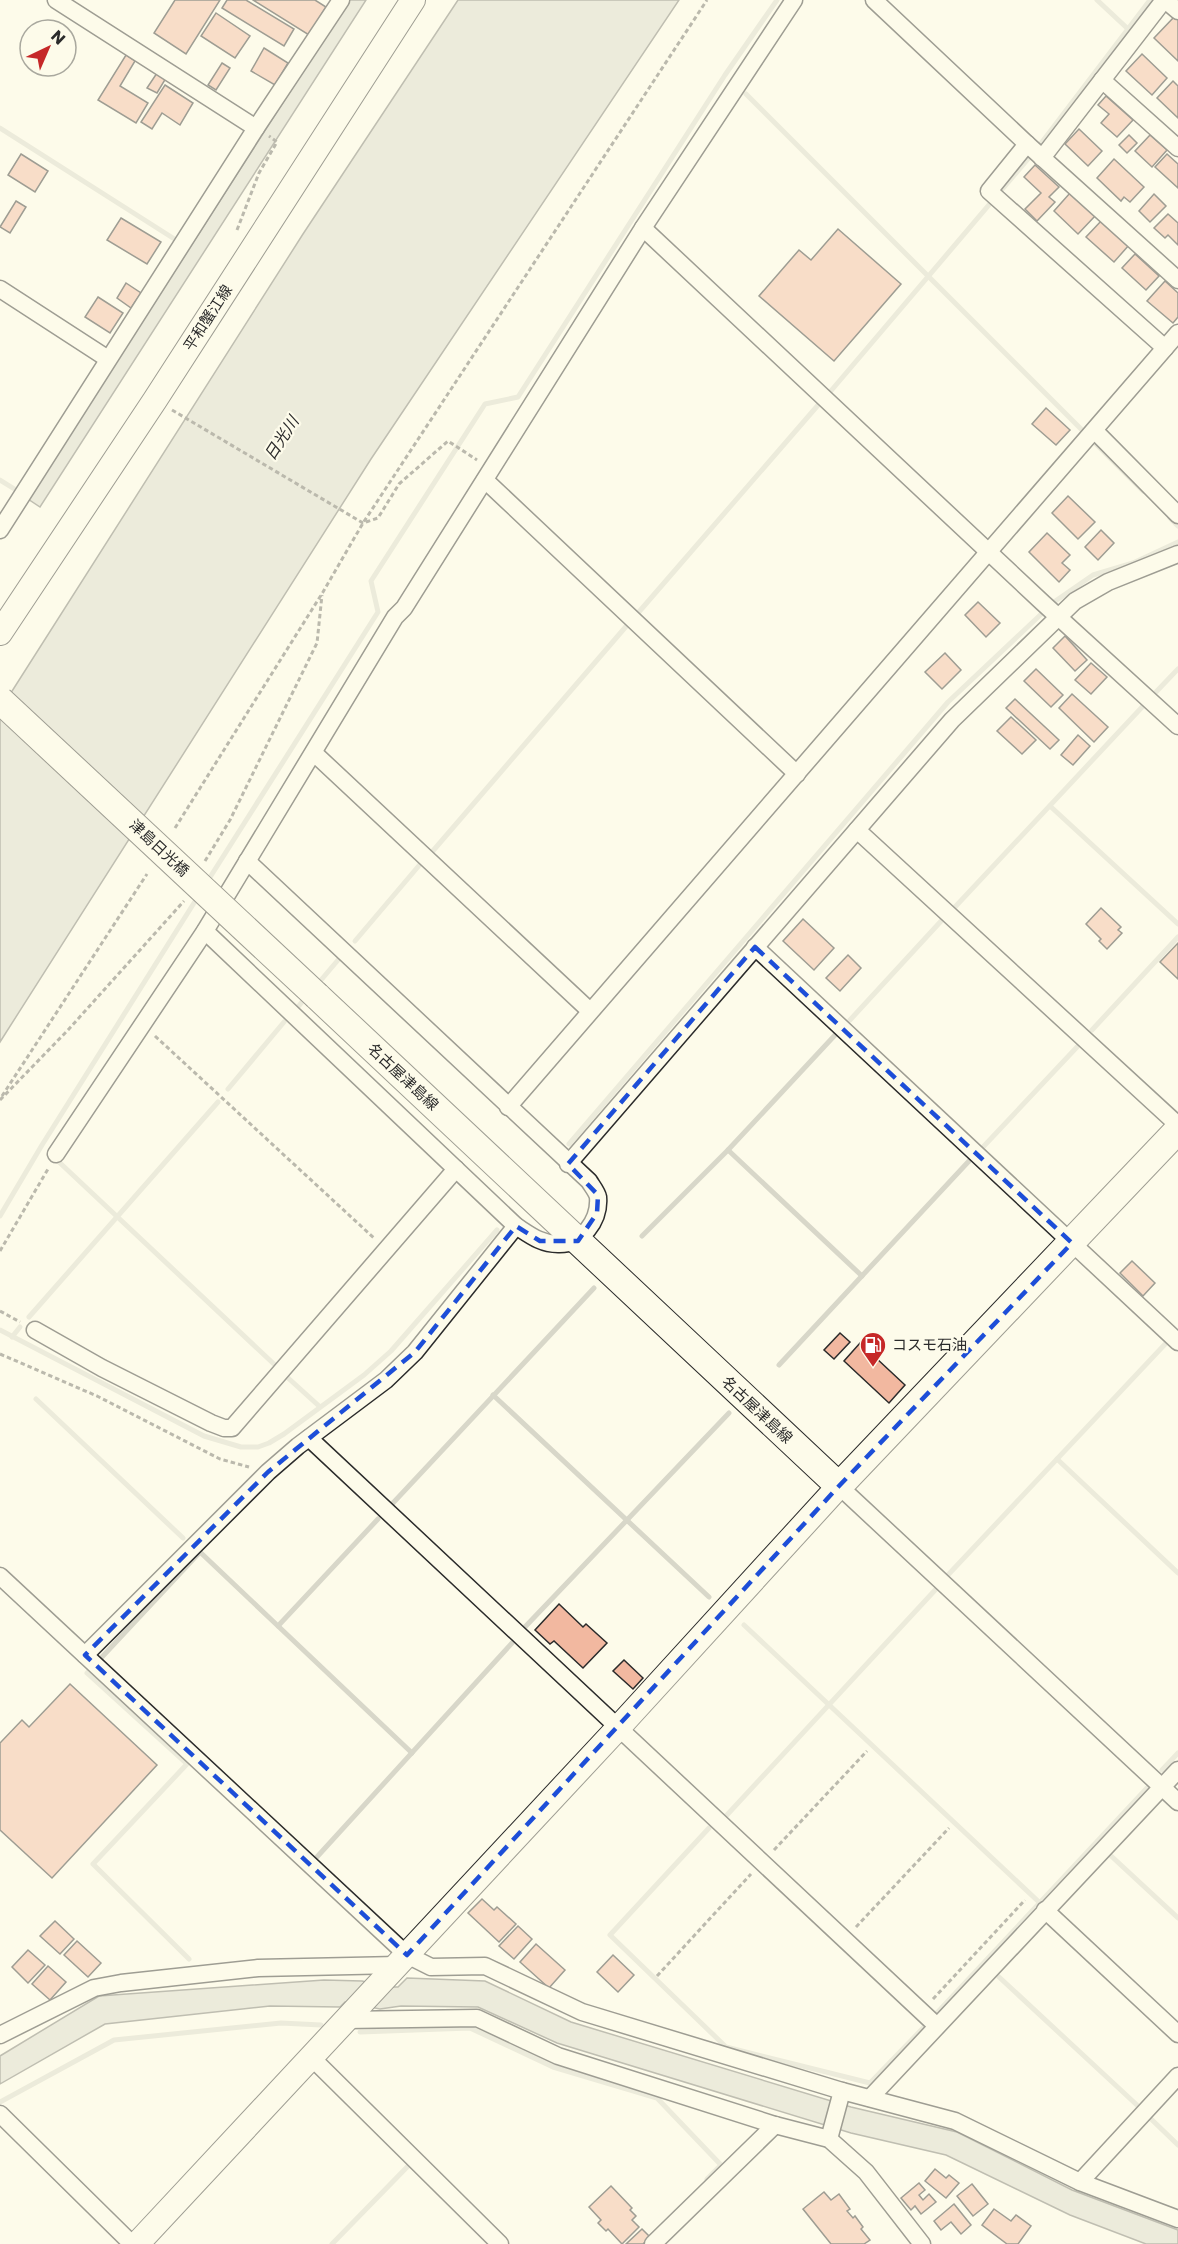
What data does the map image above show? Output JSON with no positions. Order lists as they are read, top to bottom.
{
  "streets": {
    "main road": ["津島日光橋", "名古屋津島線"],
    "street": ["平和蟹江線"]
  },
  "crossings": [
    ["津島日光橋", "名古屋津島線"]
  ],
  "water": ["日光川"],
  "places": {
    "fuel station": ["コスモ石油"]
  },
  "north": "top right"
}
